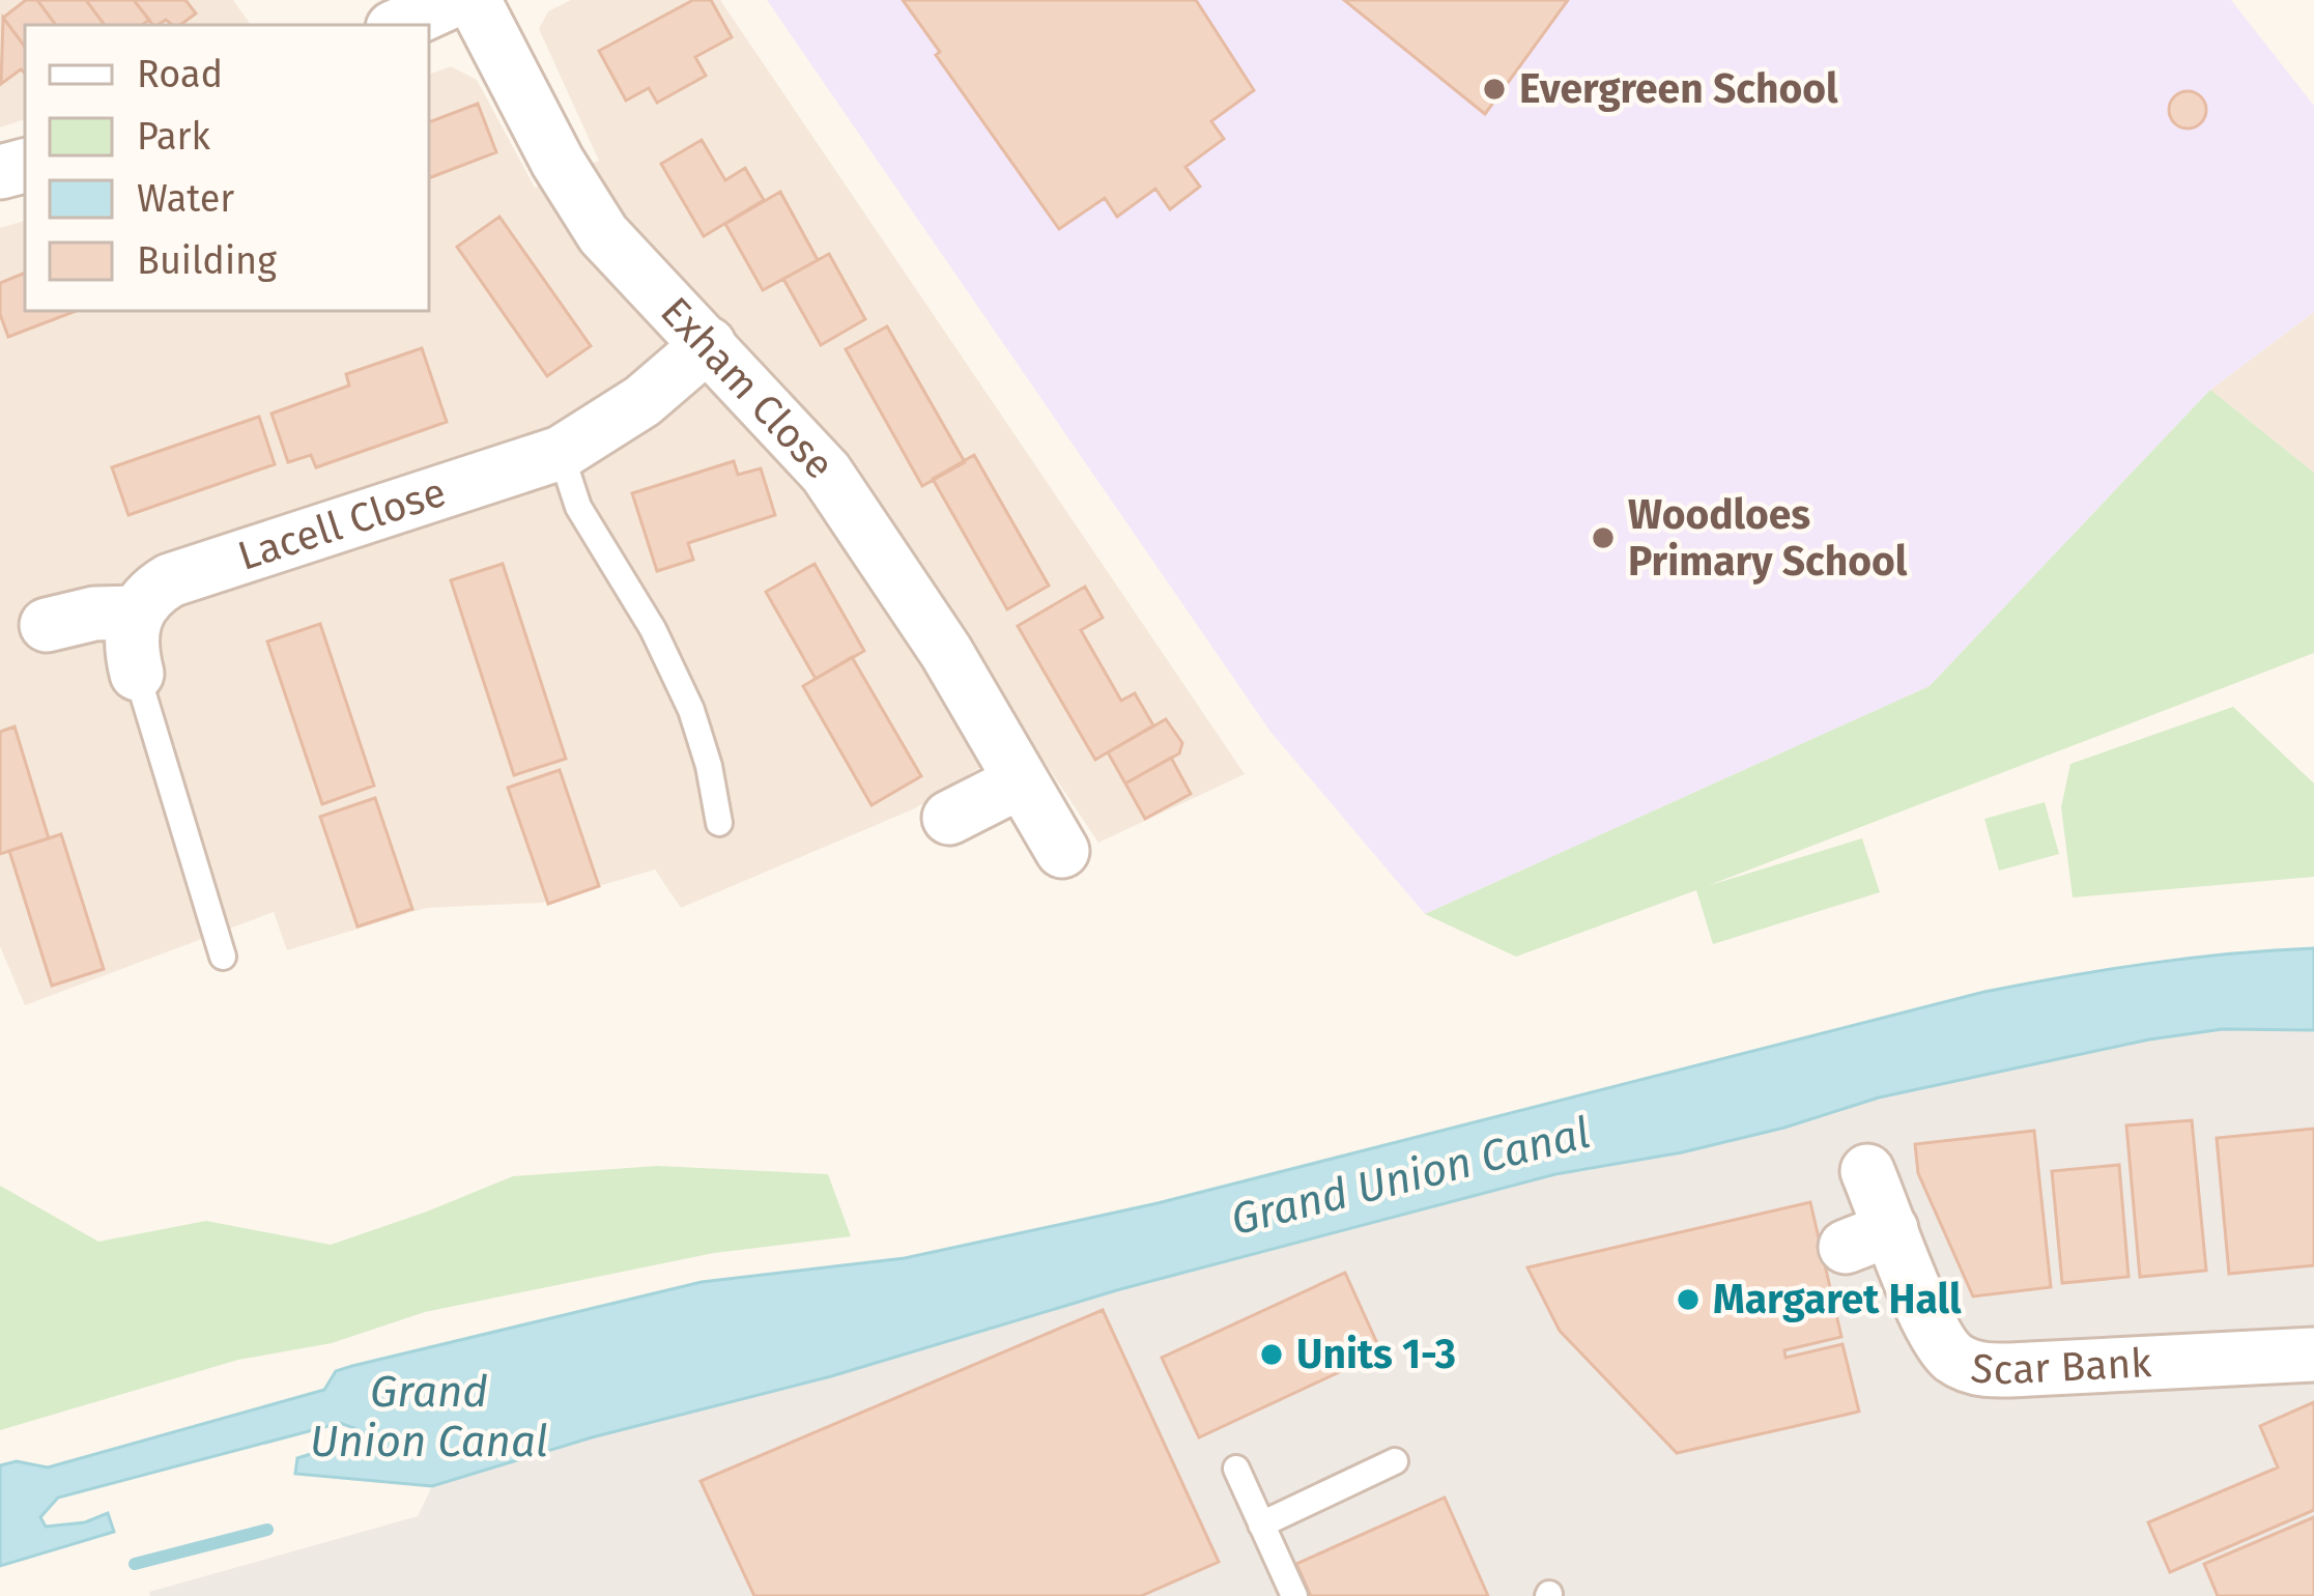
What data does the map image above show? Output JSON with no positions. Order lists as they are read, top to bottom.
{
  "streets": {
    "street": ["Exham Close", "Lacell Close", "Scar Bank"]
  },
  "crossings": [
    ["Exham Close", "Lacell Close"]
  ],
  "water": ["Grand Union Canal"],
  "places": [
    "Evergreen School",
    "Woodloes Primary School",
    "Margaret Hall",
    "Units 1-3"
  ],
  "legend": [
    "Road",
    "Park",
    "Water",
    "Building"
  ]
}
